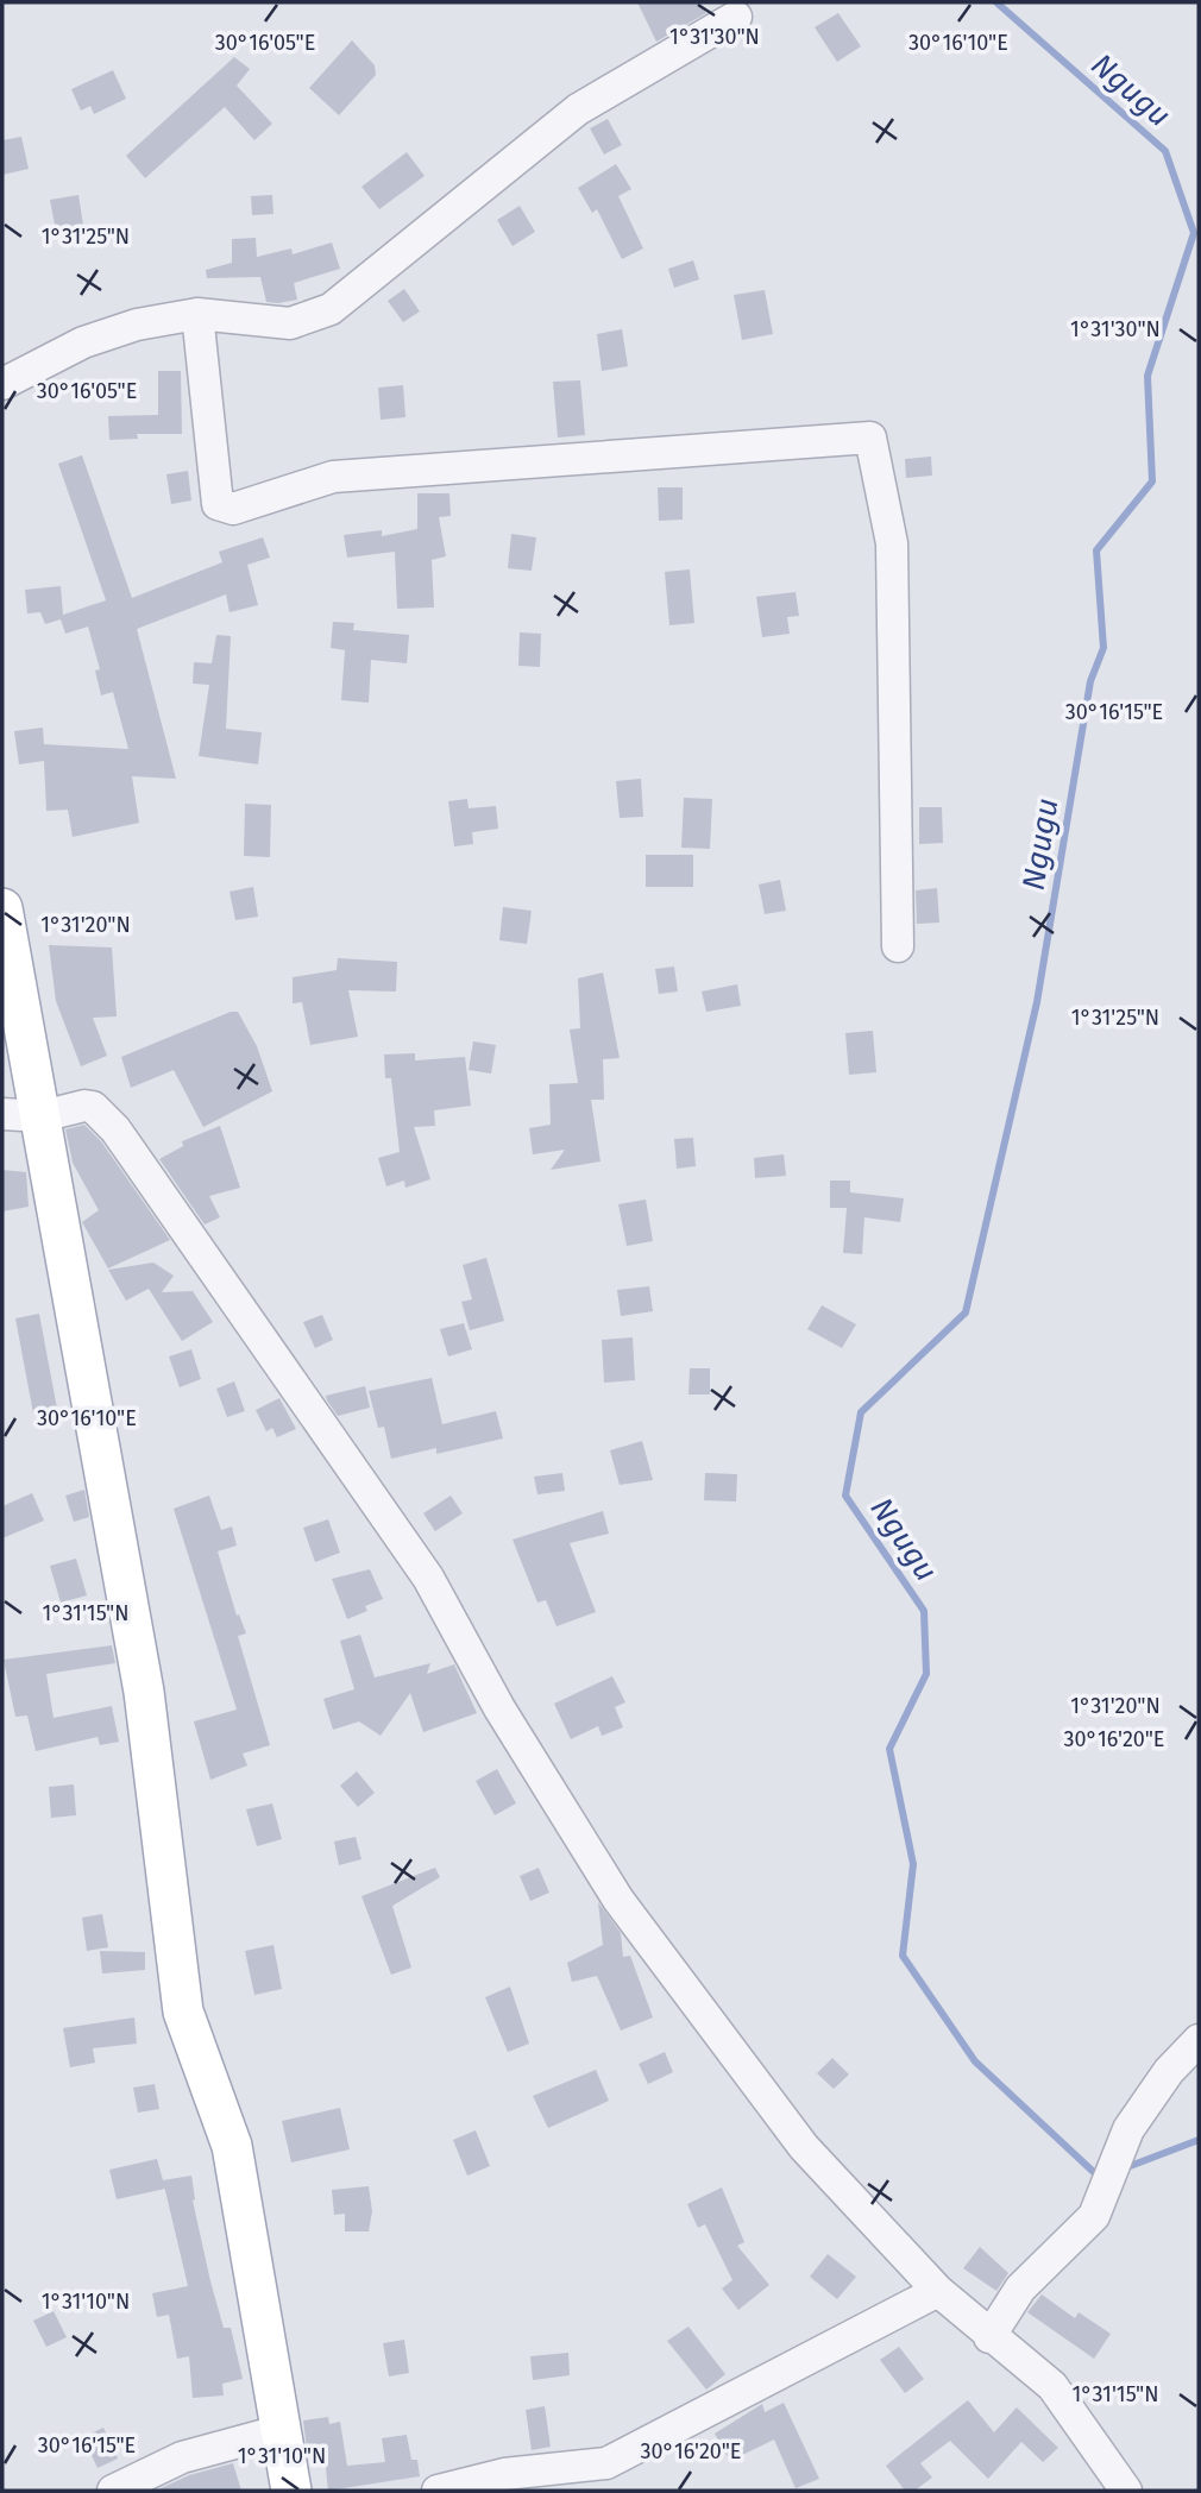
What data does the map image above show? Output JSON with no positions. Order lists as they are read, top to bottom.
{
  "water": ["Ngugu"],
  "coordinates": [
    "1°31'30\"N",
    "30°16'05\"E",
    "30°16'10\"E",
    "1°31'25\"N",
    "30°16'15\"E",
    "1°31'20\"N",
    "1°31'15\"N",
    "30°16'20\"E",
    "1°31'10\"N"
  ]
}
